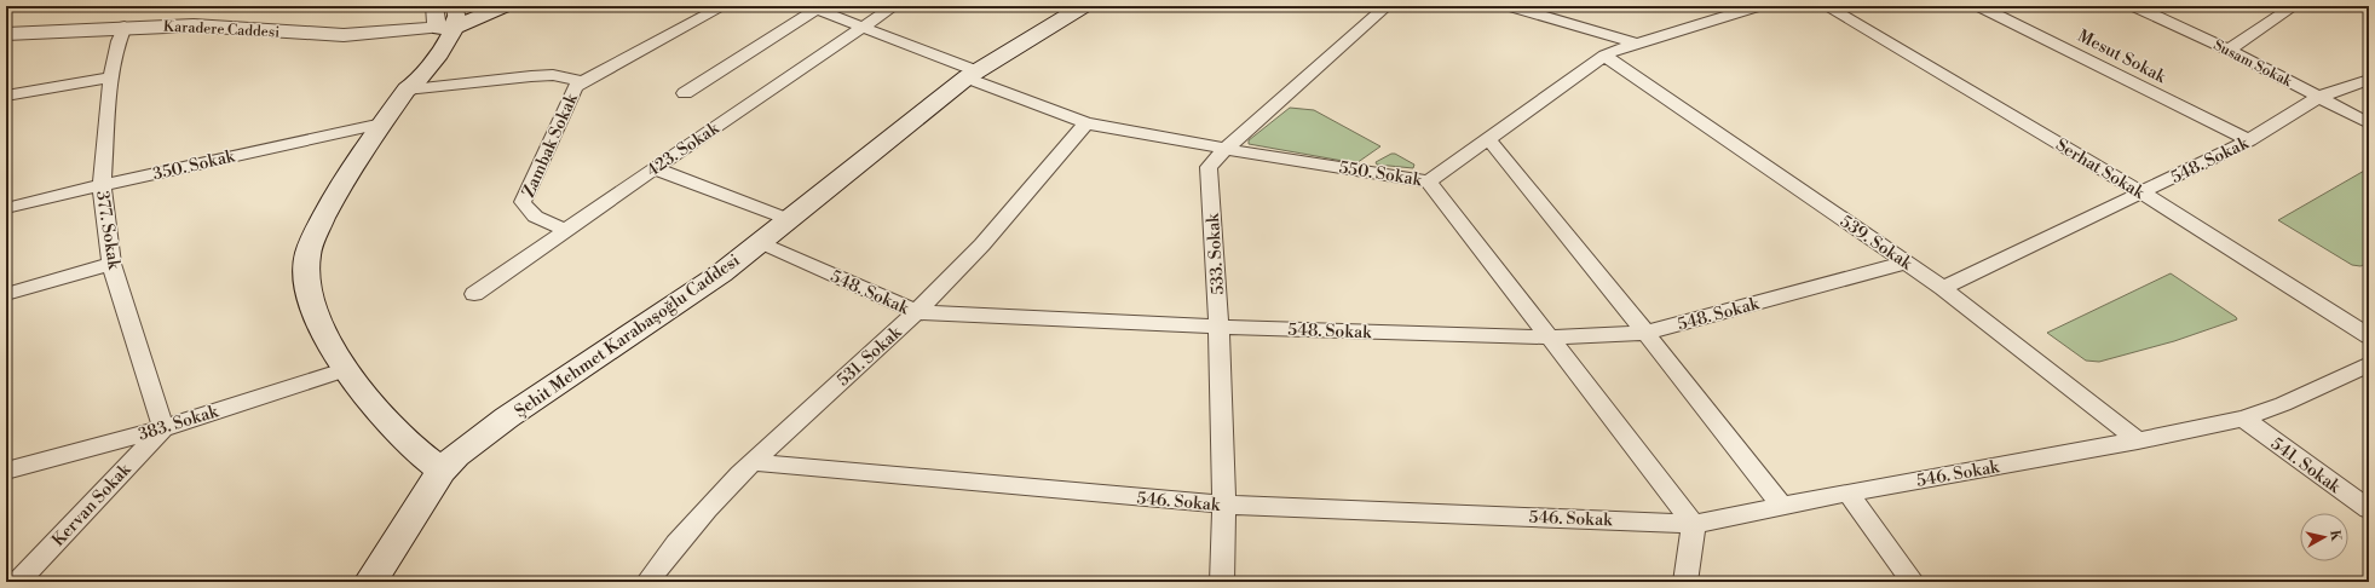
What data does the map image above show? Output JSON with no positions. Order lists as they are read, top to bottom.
{
  "streets": {
    "main road": ["Şehit Mehmet Karabaşoğlu Caddesi"],
    "street": [
      "Karadere Caddesi",
      "Mesut Sokak",
      "Susam Sokak",
      "Zambak Sokak",
      "423. Sokak",
      "548. Sokak",
      "350. Sokak",
      "Serhat Sokak",
      "550. Sokak",
      "377. Sokak",
      "539. Sokak",
      "533. Sokak",
      "531. Sokak",
      "383. Sokak",
      "541. Sokak",
      "546. Sokak",
      "Kervan Sokak"
    ]
  },
  "crossings": [
    ["Karadere Caddesi", "377. Sokak"],
    ["Mesut Sokak", "548. Sokak"],
    ["Susam Sokak", "548. Sokak"],
    ["Zambak Sokak", "423. Sokak"],
    ["423. Sokak", "550. Sokak"],
    ["548. Sokak", "Serhat Sokak"],
    ["548. Sokak", "539. Sokak"],
    ["548. Sokak", "533. Sokak"],
    ["548. Sokak", "Şehit Mehmet Karabaşoğlu Caddesi"],
    ["548. Sokak", "531. Sokak"],
    ["350. Sokak", "377. Sokak"],
    ["550. Sokak", "539. Sokak"],
    ["550. Sokak", "533. Sokak"],
    ["550. Sokak", "Şehit Mehmet Karabaşoğlu Caddesi"],
    ["550. Sokak", "531. Sokak"],
    ["377. Sokak", "383. Sokak"],
    ["377. Sokak", "Kervan Sokak"],
    ["539. Sokak", "546. Sokak"],
    ["533. Sokak", "546. Sokak"],
    ["531. Sokak", "546. Sokak"],
    ["383. Sokak", "Kervan Sokak"],
    ["541. Sokak", "546. Sokak"]
  ],
  "north": "right"
}
